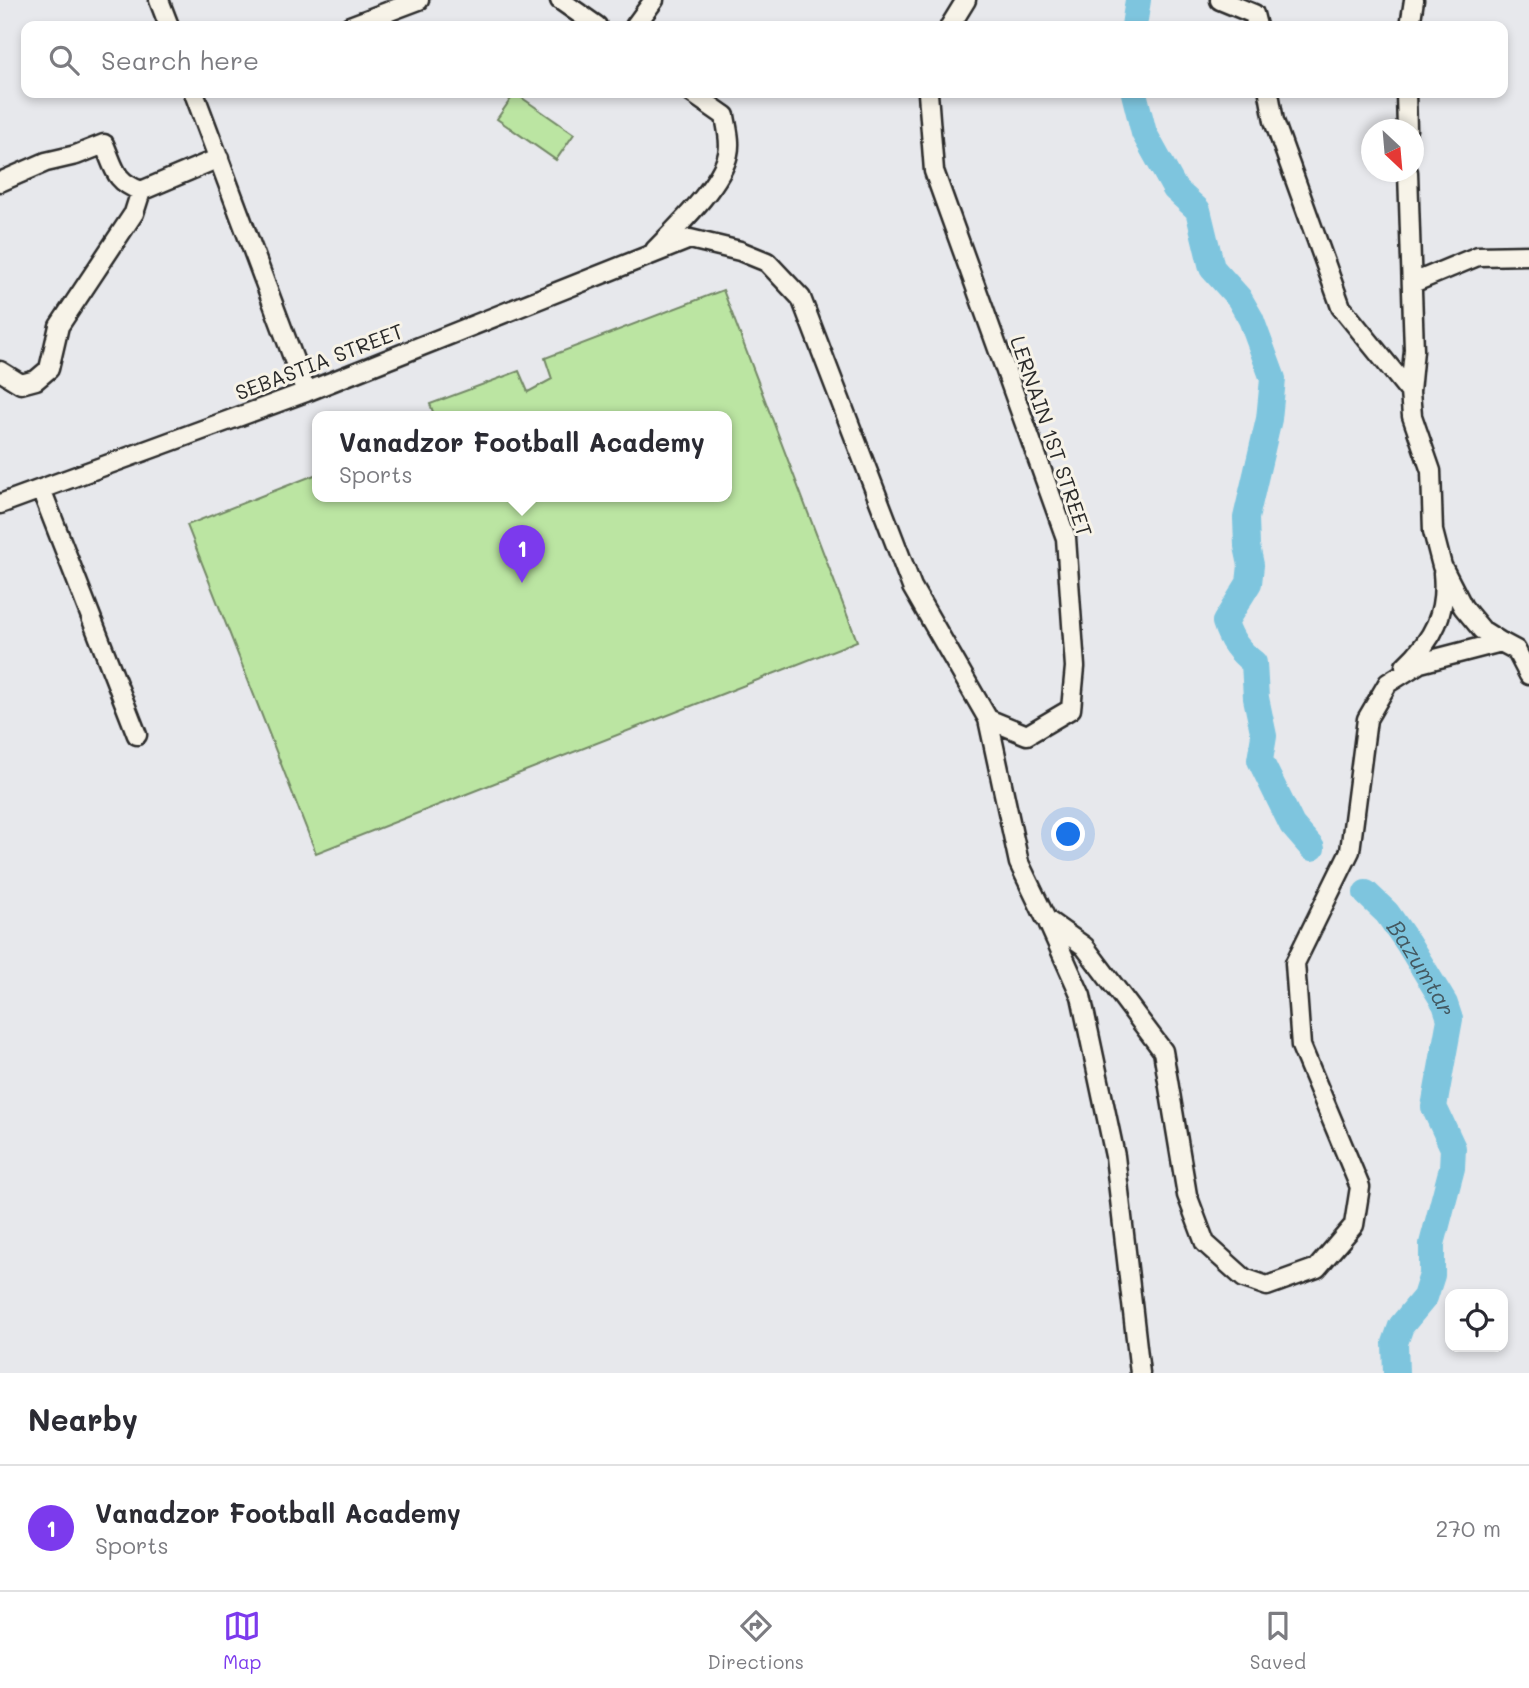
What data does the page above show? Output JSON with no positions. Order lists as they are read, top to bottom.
{
  "streets": {
    "street": ["SEBASTIA STREET", "LERNAIN 1ST STREET"]
  },
  "crossings": [
    ["SEBASTIA STREET", "LERNAIN 1ST STREET"]
  ],
  "water": ["Bazumtar"],
  "north": "bottom right",
  "page": {
    "search": "Search here",
    "popup": ["Vanadzor Football Academy", "Sports"],
    "pins": "1",
    "heading": "Nearby",
    "list": [
      {
        "mark": "1",
        "name": "Vanadzor Football Academy",
        "note": "Sports",
        "value": "270 m"
      }
    ],
    "nav": ["Map", "Directions", "Saved"]
  }
}
